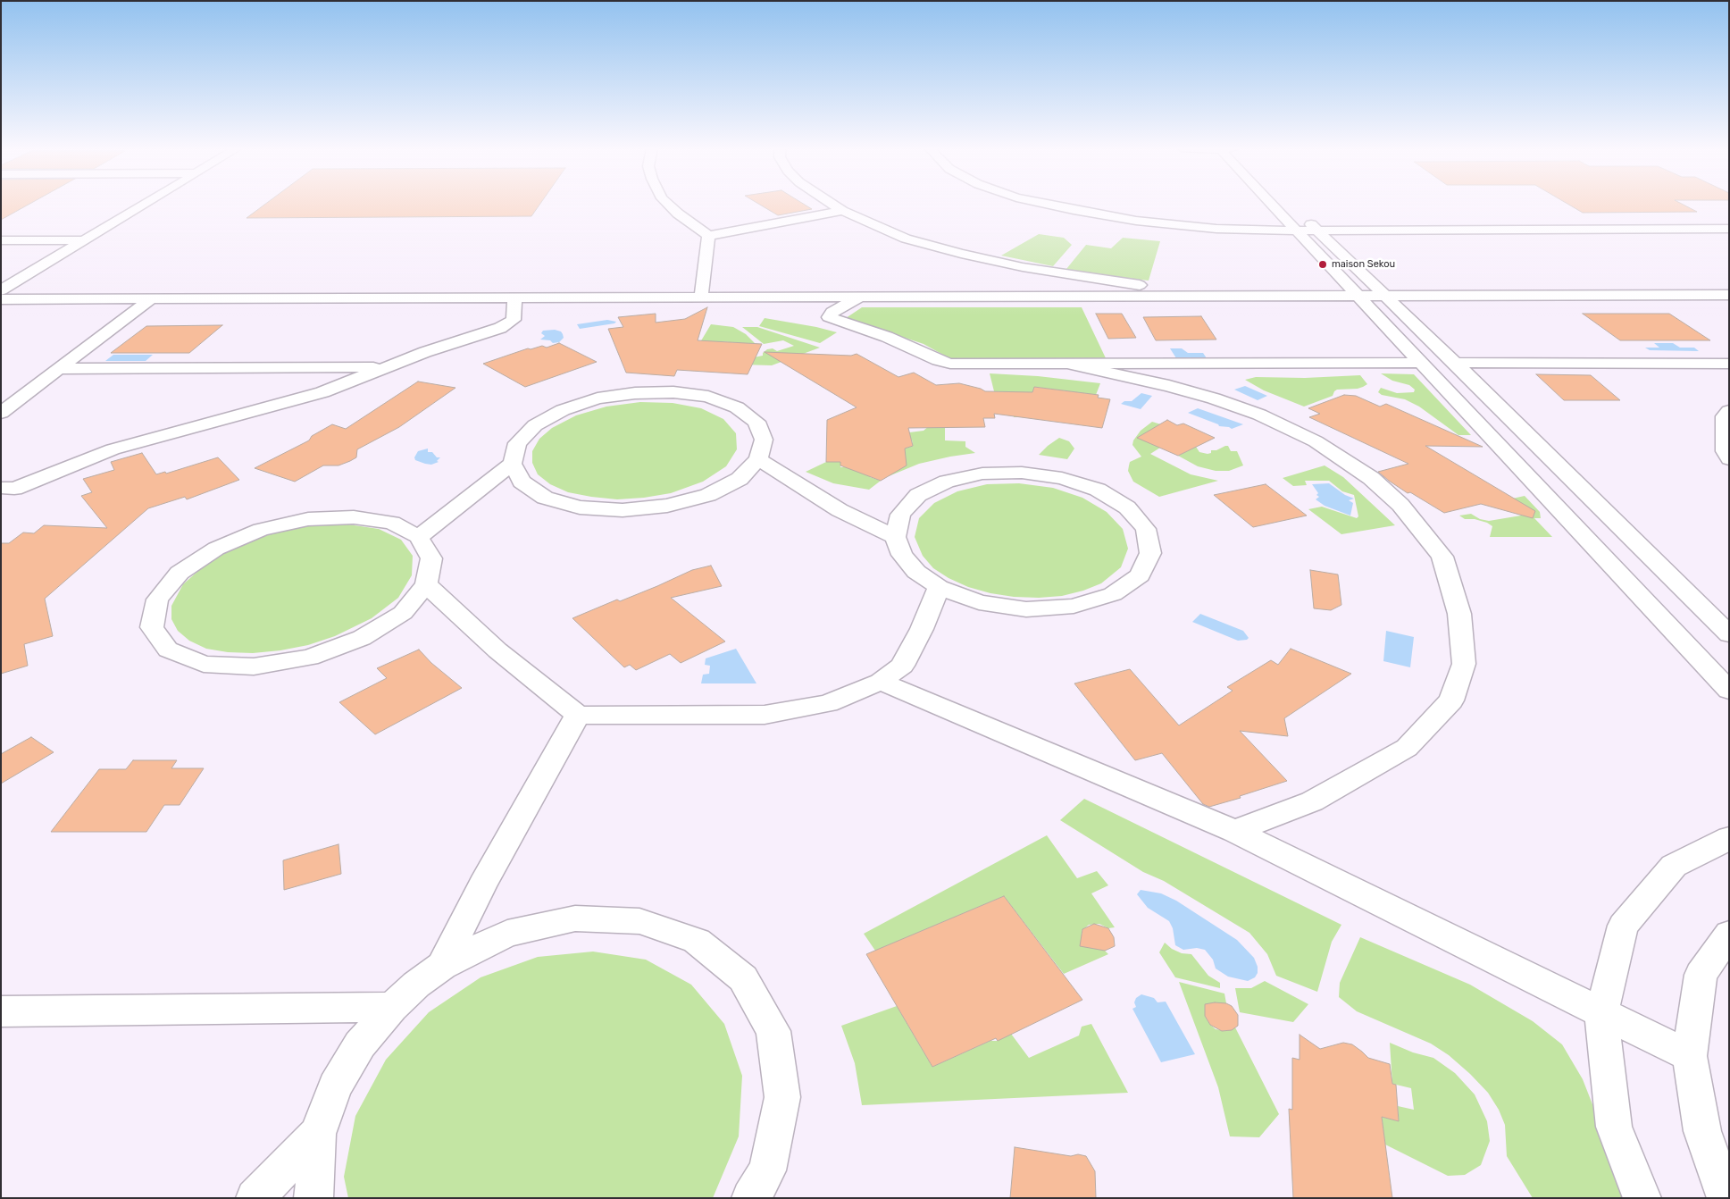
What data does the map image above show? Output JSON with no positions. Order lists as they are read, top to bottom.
{
  "places": ["maison Sekou"]
}
